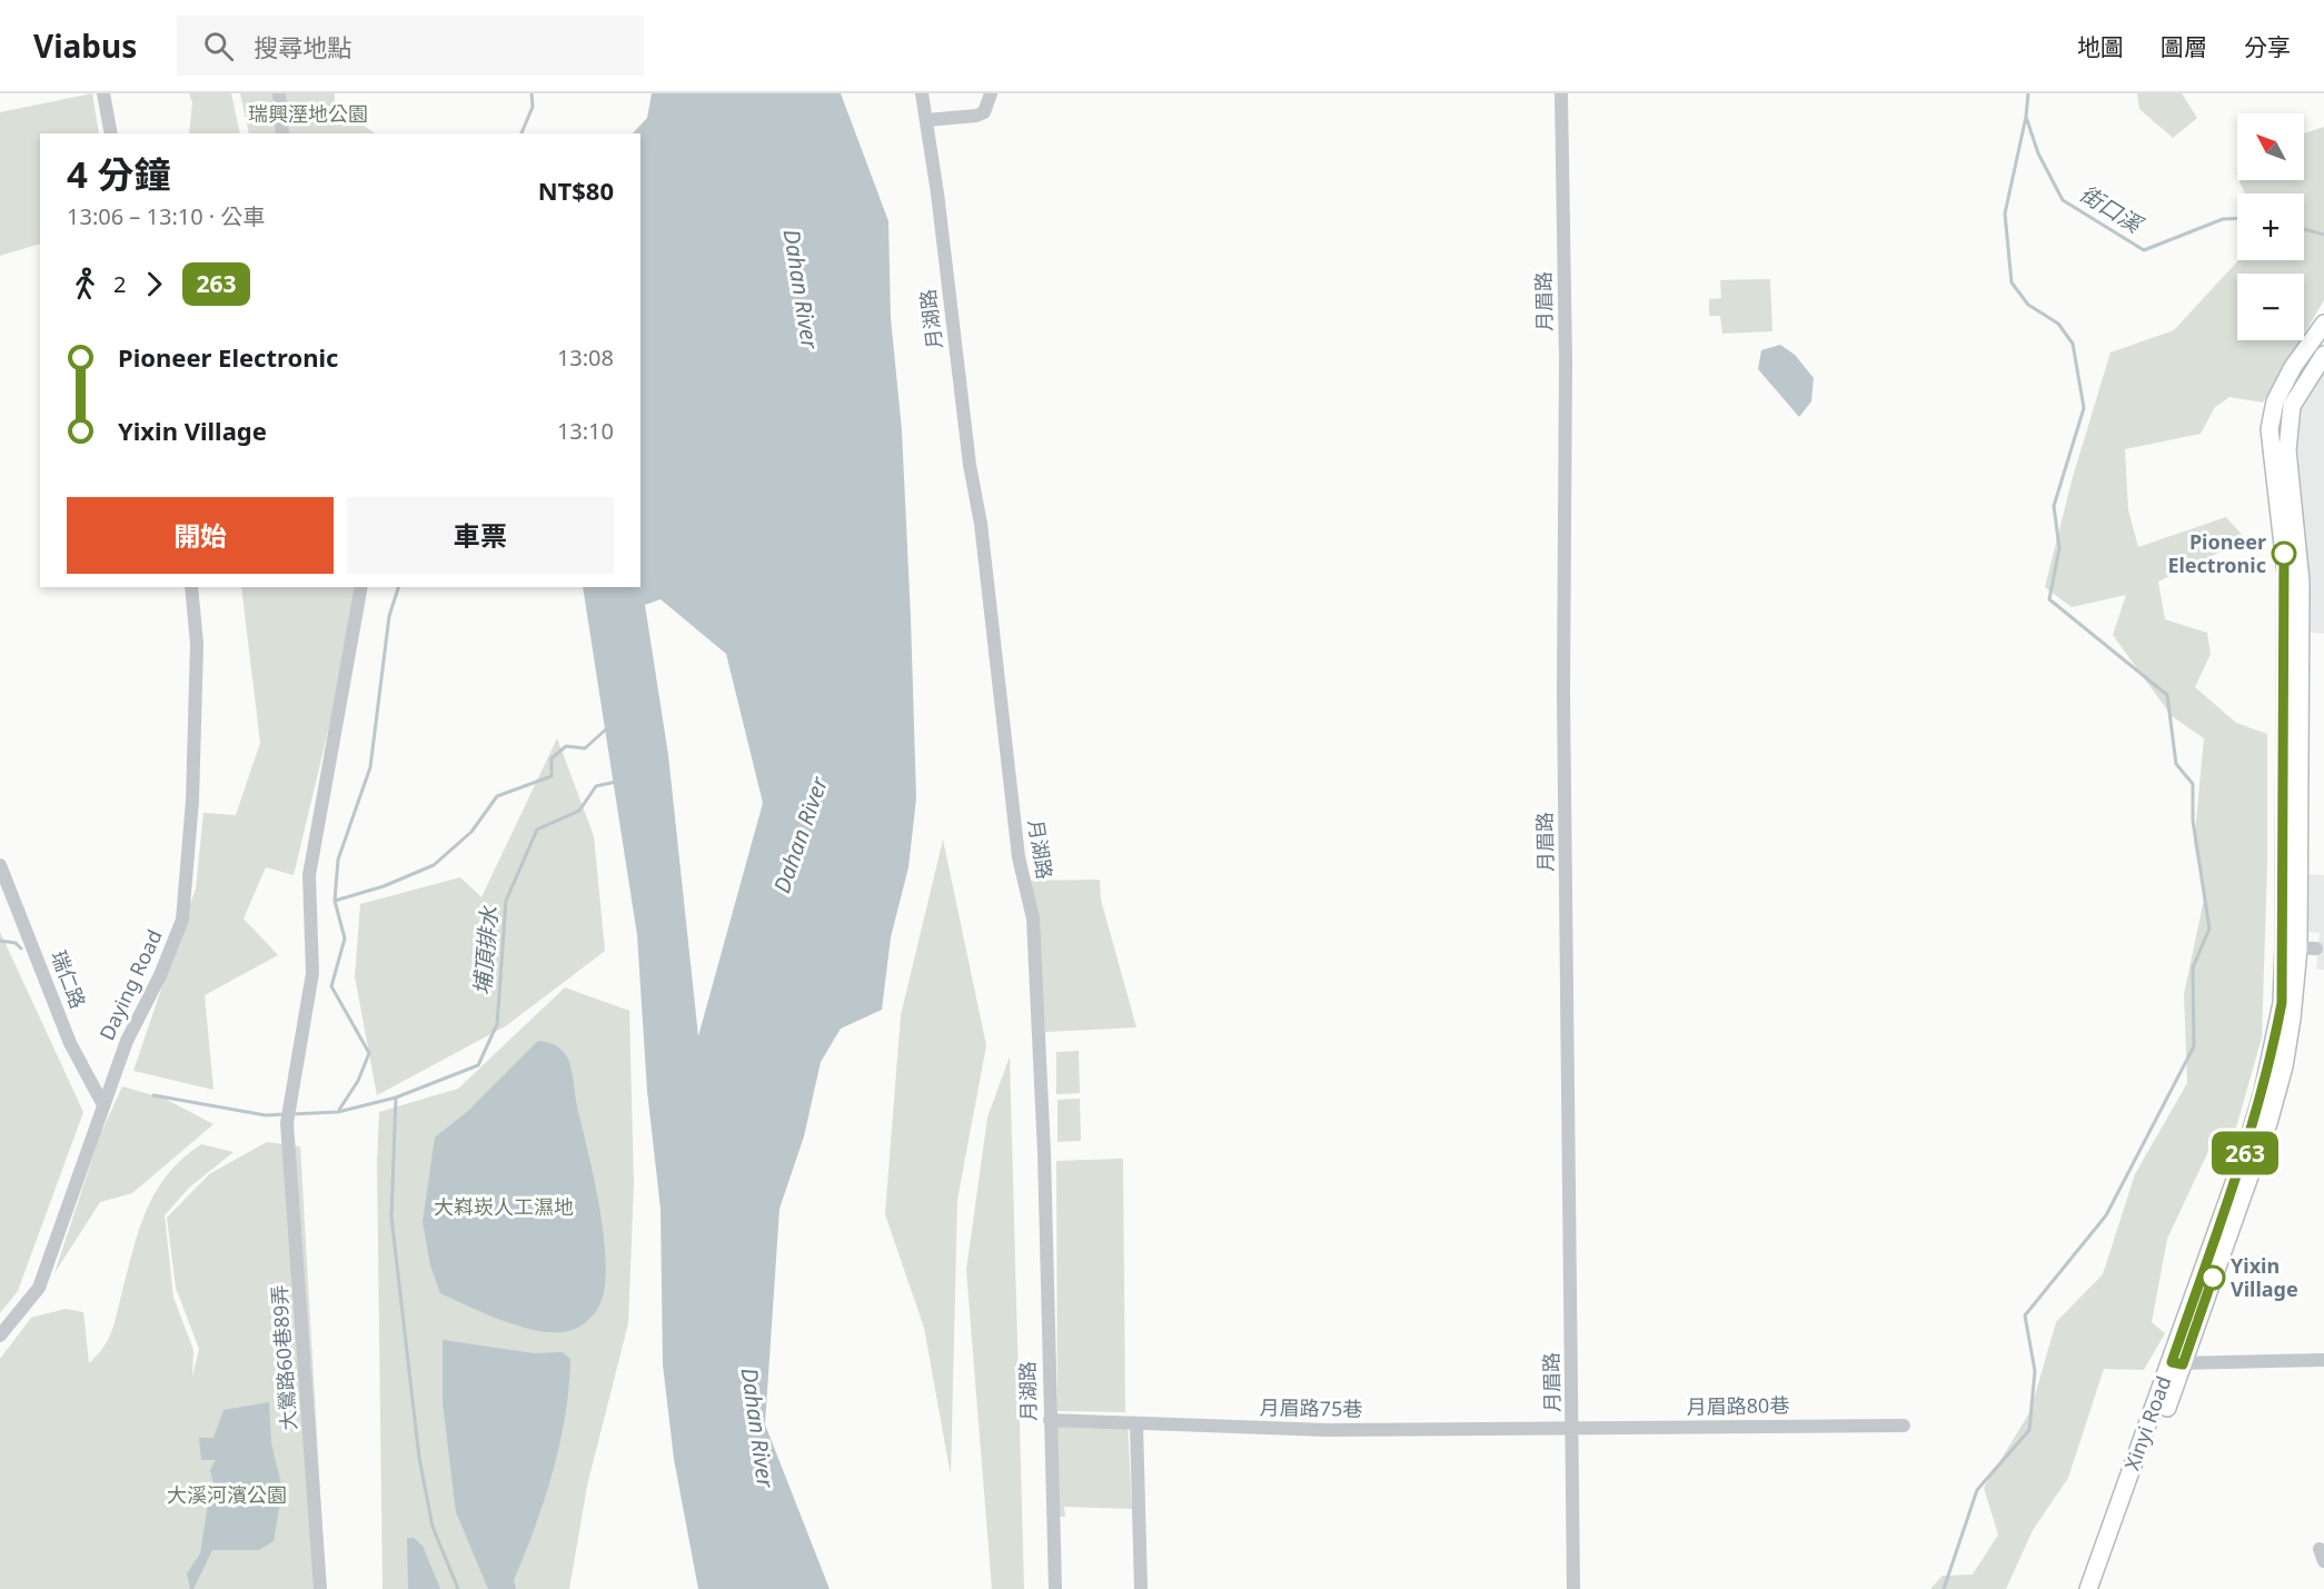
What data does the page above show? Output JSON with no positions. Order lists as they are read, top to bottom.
{
  "streets": {
    "main road": ["Xinyi Road"],
    "street": [
      "月眉路",
      "月湖路",
      "瑞仁路",
      "Daying Road",
      "大鶯路60巷89弄",
      "月眉路80巷",
      "月眉路75巷"
    ]
  },
  "crossings": [
    ["月眉路", "月眉路80巷"],
    ["月眉路", "月眉路75巷"],
    ["月湖路", "月眉路75巷"],
    ["瑞仁路", "Daying Road"],
    ["月眉路80巷", "月眉路75巷"]
  ],
  "water": ["街口溪", "Dahan River", "埔頂排水"],
  "parks": ["瑞興溼地公園", "大嵙崁人工濕地", "大溪河濱公園"],
  "places": ["Pioneer Electronic", "Yixin Village"],
  "lines": ["bus line 263"],
  "north": "top left",
  "page": {
    "header": "Viabus",
    "search": "搜尋地點",
    "nav": ["地圖", "圖層", "分享"],
    "on_map": "263",
    "map_buttons": ["+", "−"],
    "heading": ["4 分鐘", "13:06 – 13:10 · 公車", "NT$80"],
    "legs": ["2", "263"],
    "list": [
      {
        "name": "Pioneer Electronic",
        "value": "13:08"
      },
      {
        "name": "Yixin Village",
        "value": "13:10"
      }
    ],
    "buttons": ["開始", "車票"]
  }
}
